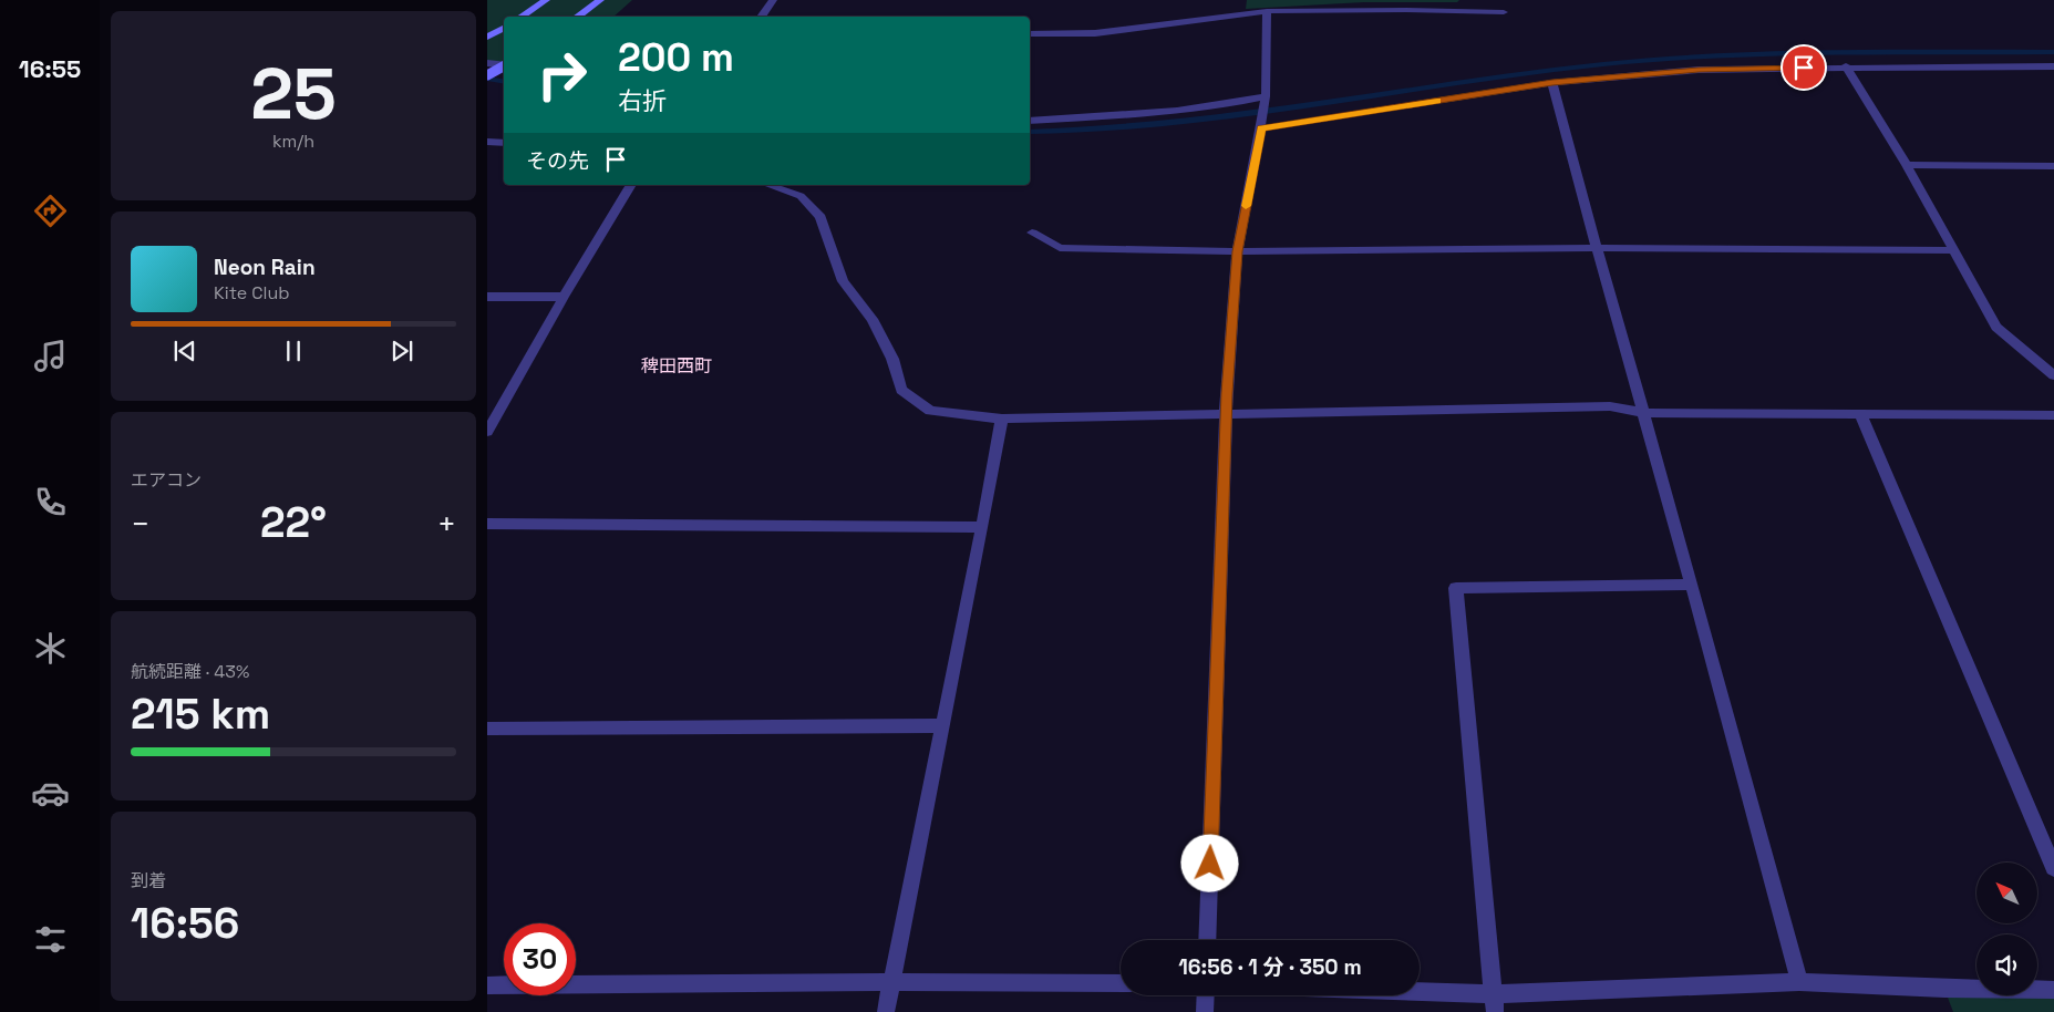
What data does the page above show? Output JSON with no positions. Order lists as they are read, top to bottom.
{
  "districts": ["稗田西町"],
  "north": "top left",
  "page": {
    "tabs": "16:55",
    "tile": [
      ["25", "km/h"],
      "エアコン",
      ["航続距離 · 43%", "215 km"],
      ["到着", "16:56"]
    ],
    "turn": ["200 m", "右折"],
    "then": "その先",
    "song": ["Neon Rain", "Kite Club"],
    "heat": ["−", "22°", "+"],
    "limit": "30",
    "trip": "16:56 · 1 分 · 350 m"
  }
}
